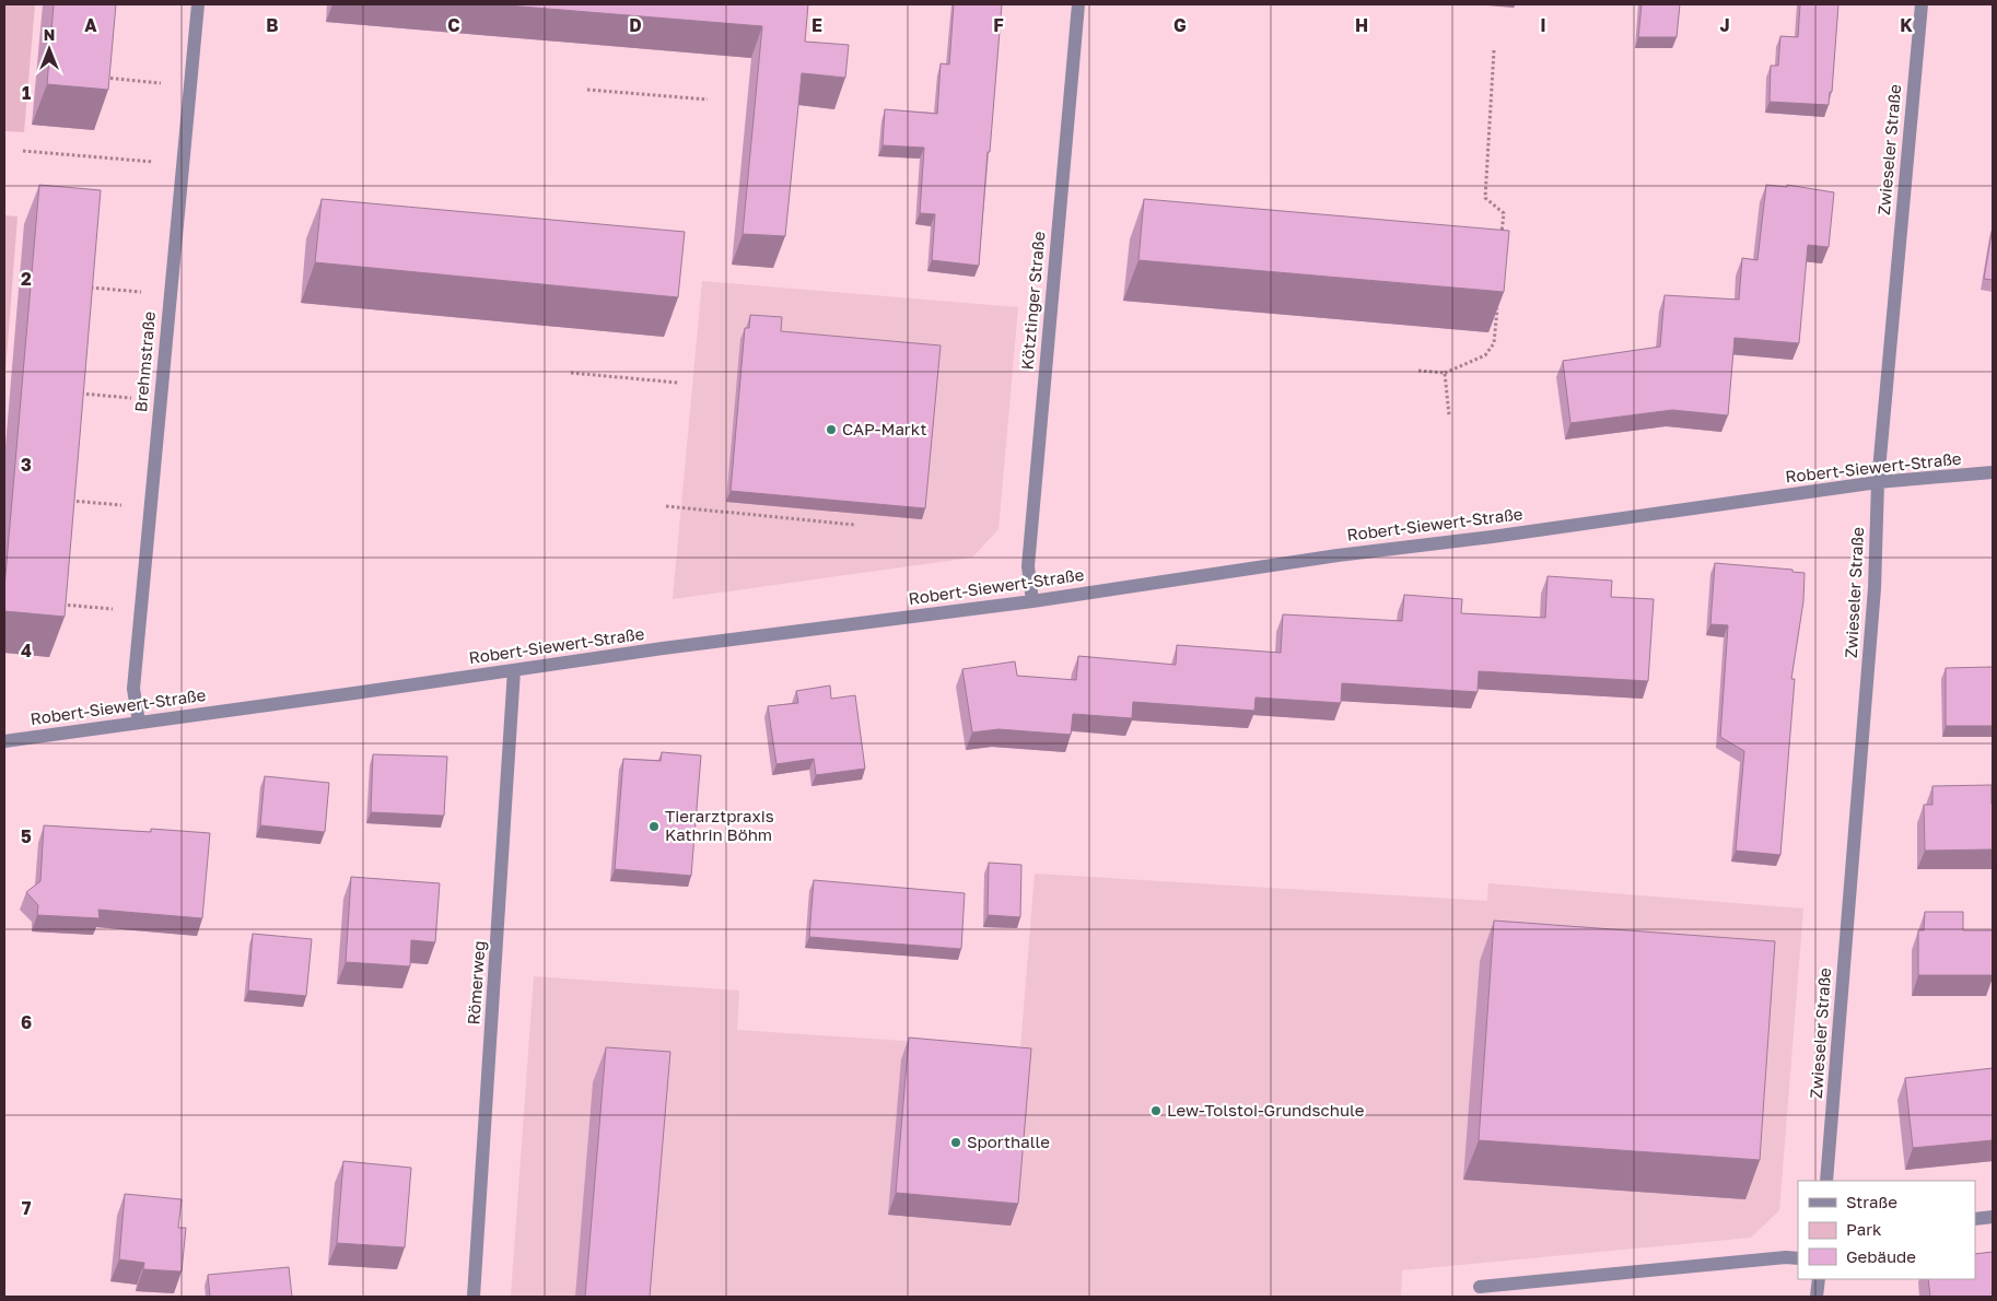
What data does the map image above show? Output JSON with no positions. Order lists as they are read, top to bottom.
{
  "streets": {
    "street": [
      "Zwieseler Straße",
      "Kötztinger Straße",
      "Brehmstraße",
      "Robert-Siewert-Straße",
      "Römerweg"
    ]
  },
  "crossings": [
    ["Zwieseler Straße", "Robert-Siewert-Straße"],
    ["Kötztinger Straße", "Robert-Siewert-Straße"],
    ["Brehmstraße", "Robert-Siewert-Straße"],
    ["Robert-Siewert-Straße", "Römerweg"]
  ],
  "places": [
    "CAP-Markt",
    "Tierarztpraxis Kathrin Böhm",
    "Lew-Tolstoi-Grundschule",
    "Sporthalle"
  ],
  "legend": ["Straße", "Park", "Gebäude"],
  "north": "top",
  "grid": {
    "columns": [
      "A",
      "B",
      "C",
      "D",
      "E",
      "F",
      "G",
      "H",
      "I",
      "J",
      "K"
    ],
    "rows": [
      "1",
      "2",
      "3",
      "4",
      "5",
      "6",
      "7"
    ]
  }
}
